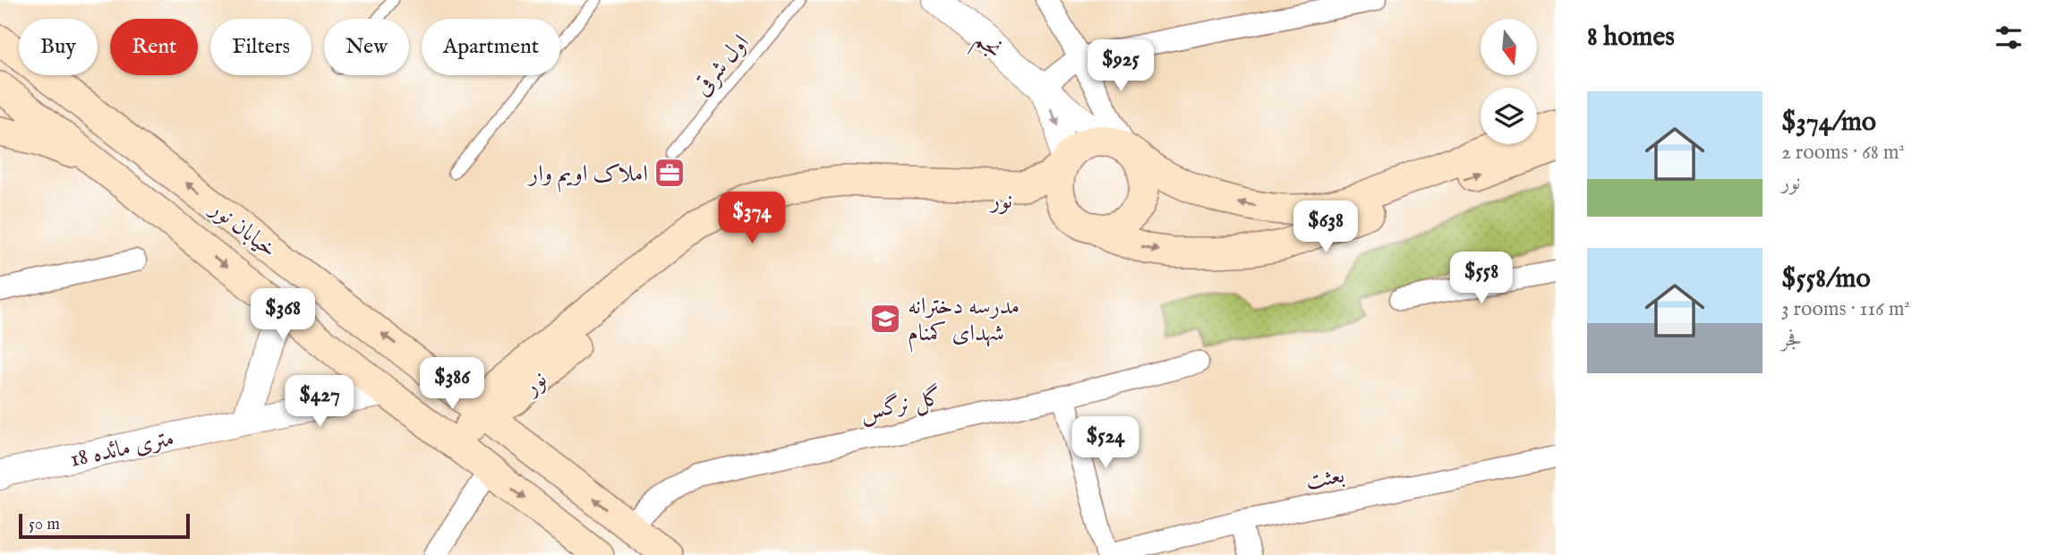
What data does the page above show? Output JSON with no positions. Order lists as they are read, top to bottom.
{
  "streets": {
    "main road": ["نور", "خیابان نور"],
    "street": [
      "نجم",
      "گل نرگس",
      "18 متری مائده",
      "بعثت"
    ],
    "lane": ["اول شرقی"]
  },
  "crossings": [
    ["نجم", "نور"],
    ["نور", "خیابان نور"],
    ["خیابان نور", "گل نرگس"],
    ["خیابان نور", "18 متری مائده"]
  ],
  "places": {
    "office": ["املاک اویم وار"],
    "school or university": ["مدرسه دخترانه شهدای کمنام"]
  },
  "scale_bar": "50 m",
  "north": "bottom",
  "page": {
    "heading": "8 homes",
    "chip": [
      "Buy",
      "Rent",
      "Filters",
      "New",
      "Apartment"
    ],
    "price": [
      "$925",
      "$374",
      "$638",
      "$558",
      "$368",
      "$386",
      "$427",
      "$524"
    ],
    "list": [
      {
        "name": "$374/mo",
        "note": "2 rooms · 68 m² · نور"
      },
      {
        "name": "$558/mo",
        "note": "3 rooms · 116 m² · فجر"
      }
    ],
    "scale": "50 m"
  }
}
